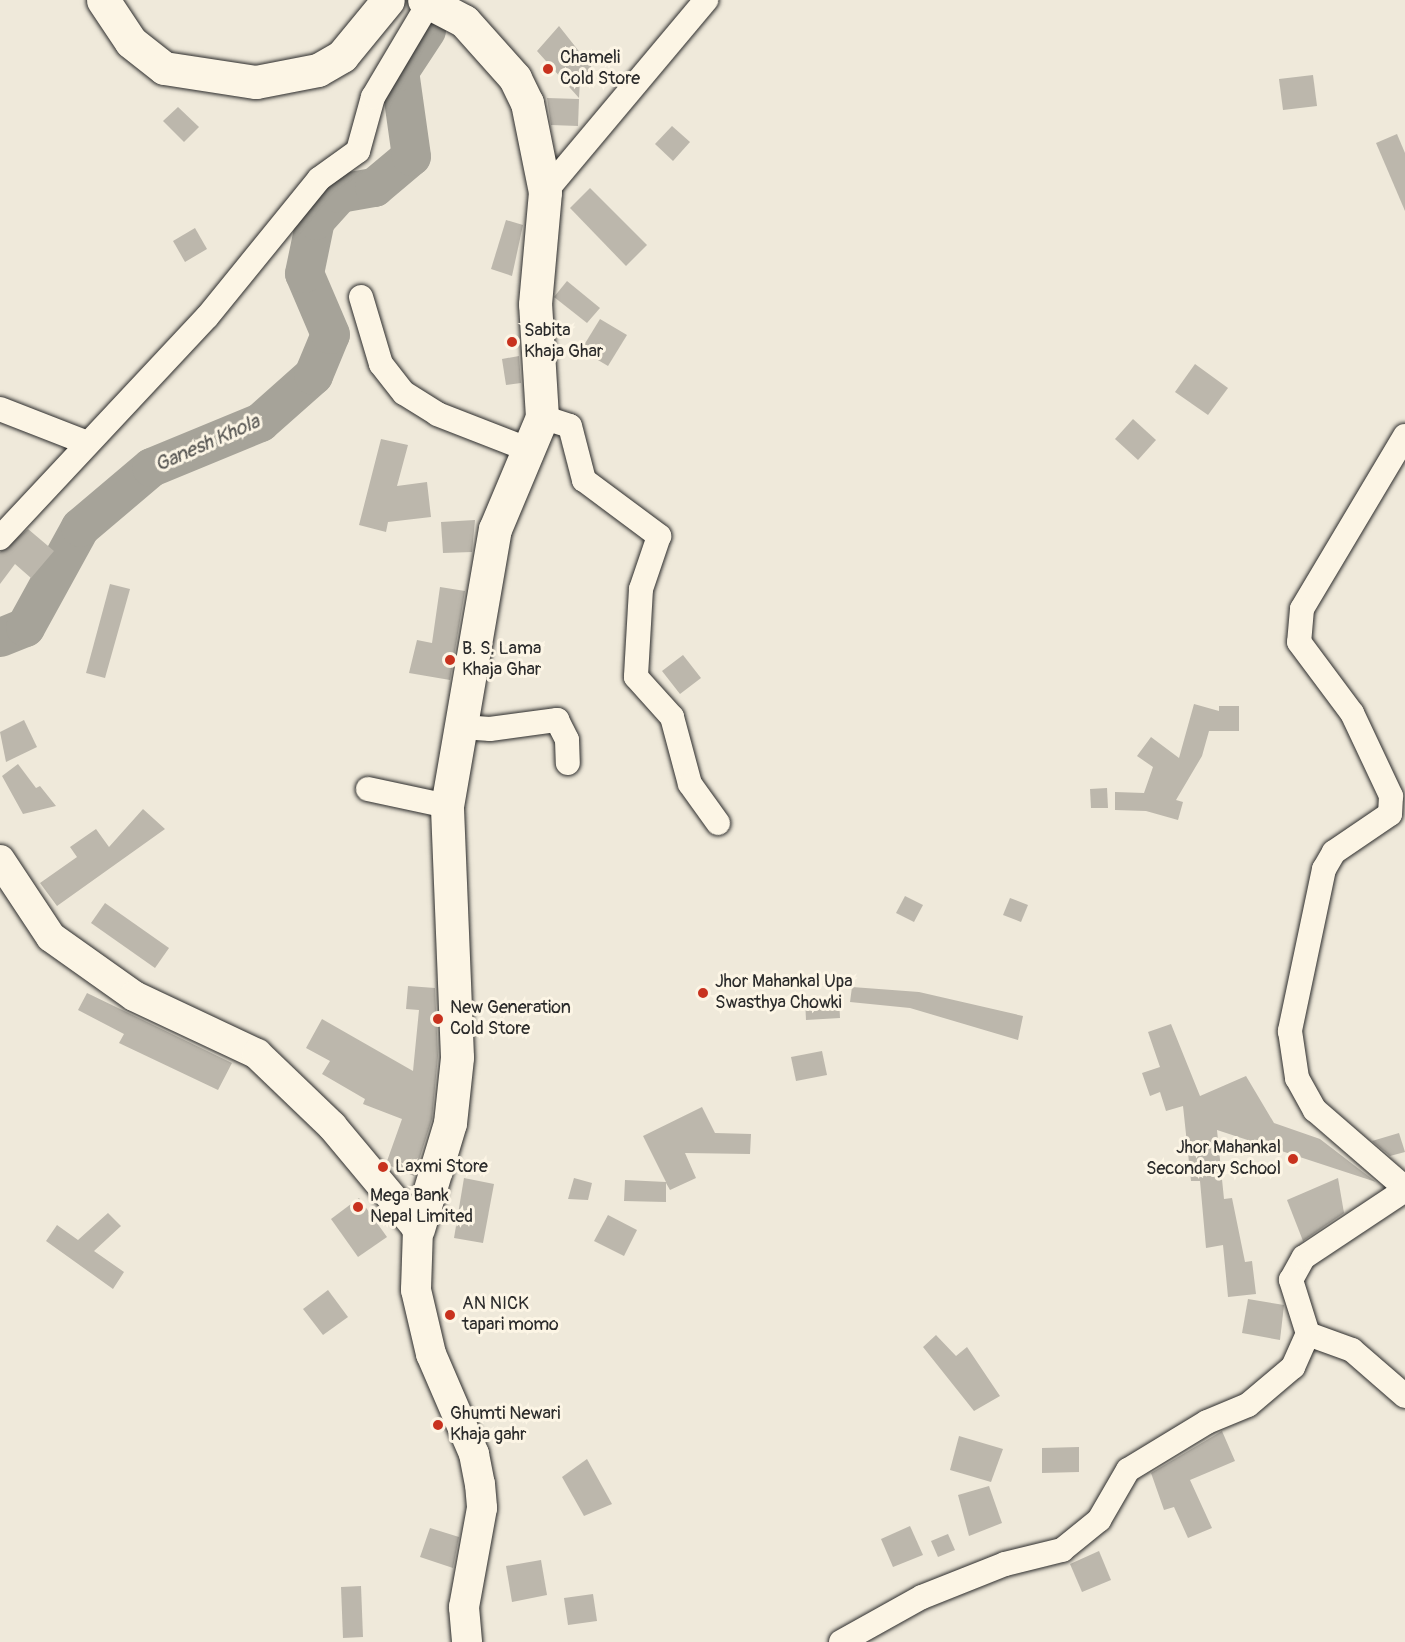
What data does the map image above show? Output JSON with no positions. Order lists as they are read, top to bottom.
{
  "water": ["Ganesh Khola"],
  "places": [
    "Chameli Cold Store",
    "Sabita Khaja Ghar",
    "B. S. Lama Khaja Ghar",
    "Jhor Mahankal Upa Swasthya Chowki",
    "New Generation Cold Store",
    "Jhor Mahankal Secondary School",
    "Laxmi Store",
    "Mega Bank Nepal Limited",
    "AN NICK tapari momo",
    "Ghumti Newari Khaja gahr"
  ]
}
